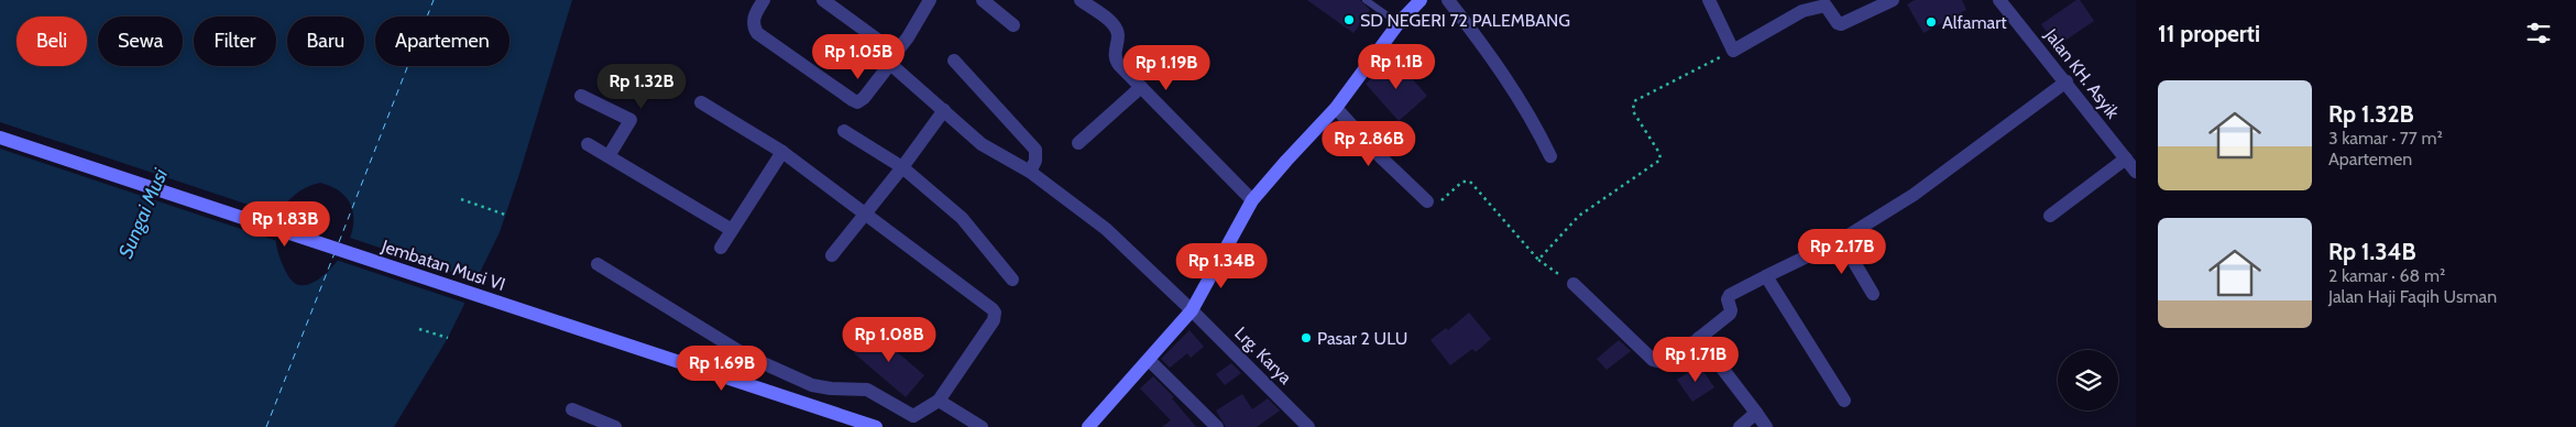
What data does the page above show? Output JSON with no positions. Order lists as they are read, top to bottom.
{
  "streets": {
    "street": ["Jalan KH. Asyik", "Jembatan Musi VI", "Lrg. Karya"]
  },
  "water": ["Sungai Musi"],
  "places": ["SD NEGERI 72 PALEMBANG", "Alfamart", "Pasar 2 ULU"],
  "page": {
    "heading": "11 properti",
    "chip": [
      "Beli",
      "Sewa",
      "Filter",
      "Baru",
      "Apartemen"
    ],
    "price": [
      "Rp 1.05B",
      "Rp 1.1B",
      "Rp 1.19B",
      "Rp 1.32B",
      "Rp 2.86B",
      "Rp 1.83B",
      "Rp 2.17B",
      "Rp 1.34B",
      "Rp 1.08B",
      "Rp 1.71B",
      "Rp 1.69B"
    ],
    "list": [
      {
        "name": "Rp 1.32B",
        "note": "3 kamar · 77 m² · Apartemen"
      },
      {
        "name": "Rp 1.34B",
        "note": "2 kamar · 68 m² · Jalan Haji Faqih Usman"
      }
    ]
  }
}
